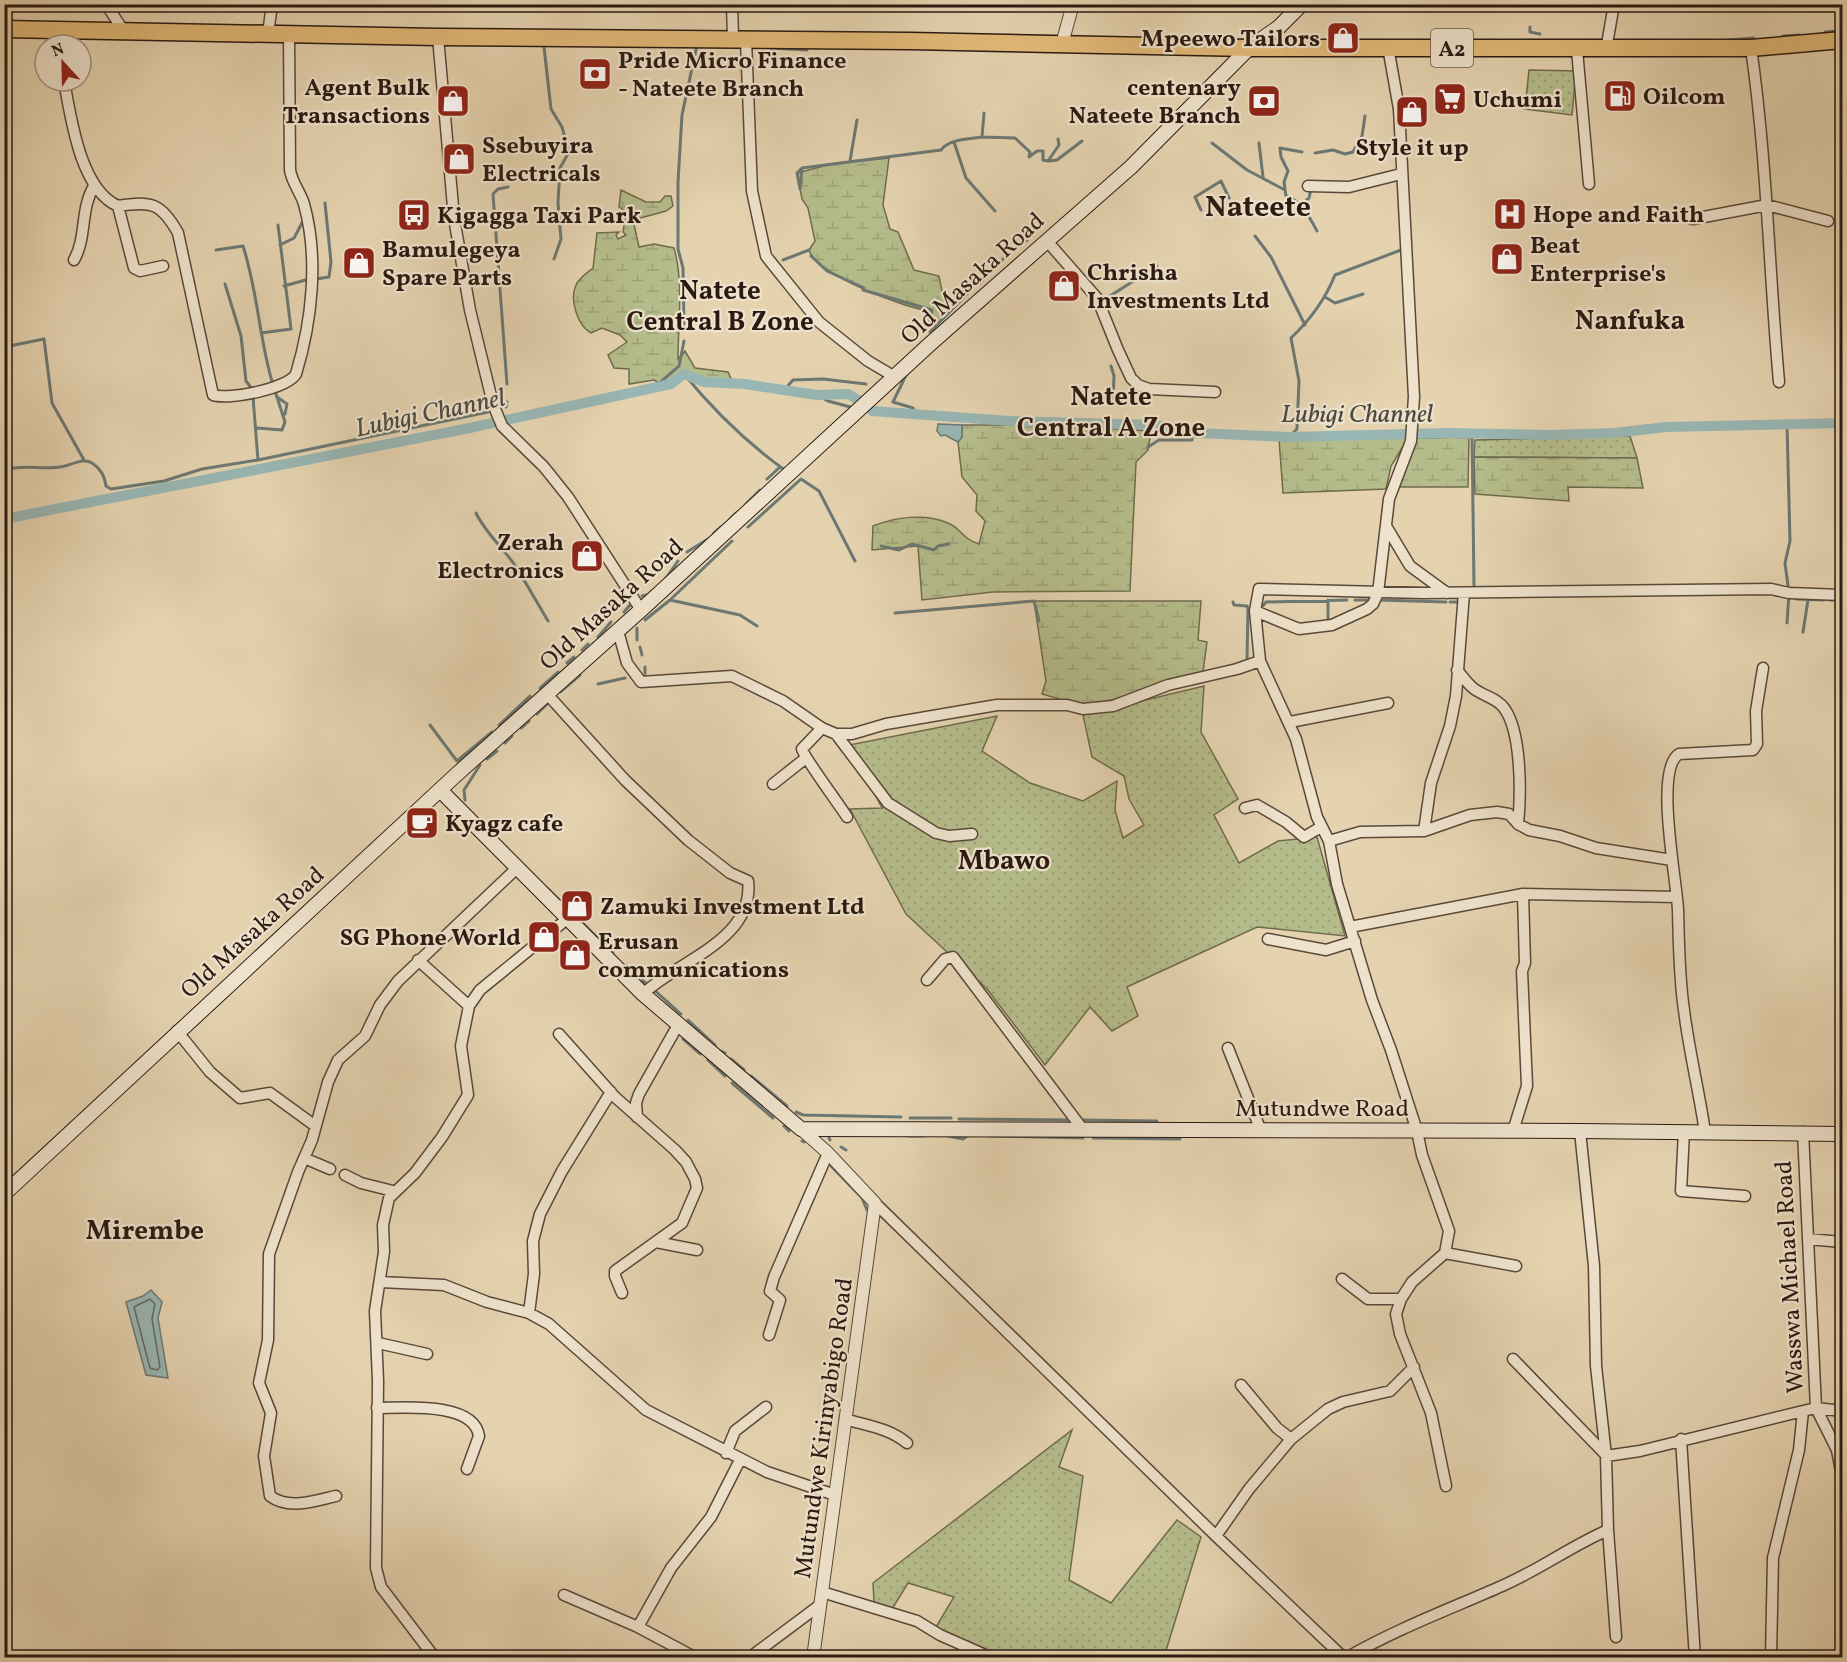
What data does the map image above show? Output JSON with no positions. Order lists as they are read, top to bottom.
{
  "streets": {
    "main road": ["A2", "Old Masaka Road", "Mutundwe Road"],
    "street": ["Wasswa Michael Road", "Mutundwe Kirinyabigo Road"]
  },
  "crossings": [
    ["A2", "Old Masaka Road"],
    ["Mutundwe Road", "Wasswa Michael Road"]
  ],
  "districts": [
    "Nateete",
    "Natete Central B Zone",
    "Nanfuka",
    "Natete Central A Zone",
    "Mbawo",
    "Mirembe"
  ],
  "water": ["Lubigi Channel"],
  "places": {
    "shop": [
      "Mpeewo Tailors",
      "Agent Bulk Transactions",
      "Style it up",
      "Ssebuyira Electricals",
      "Beat Enterprise's",
      "Bamulegeya Spare Parts",
      "Chrisha Investments Ltd",
      "Zerah Electronics",
      "Zamuki Investment Ltd",
      "SG Phone World",
      "Erusan communications"
    ],
    "bank": ["Pride Micro Finance - Nateete Branch", "centenary Nateete Branch"],
    "fuel station": ["Oilcom"],
    "supermarket": ["Uchumi"],
    "hospital": ["Hope and Faith"],
    "bus stop": ["Kigagga Taxi Park"],
    "cafe": ["Kyagz cafe"]
  },
  "north": "top"
}
